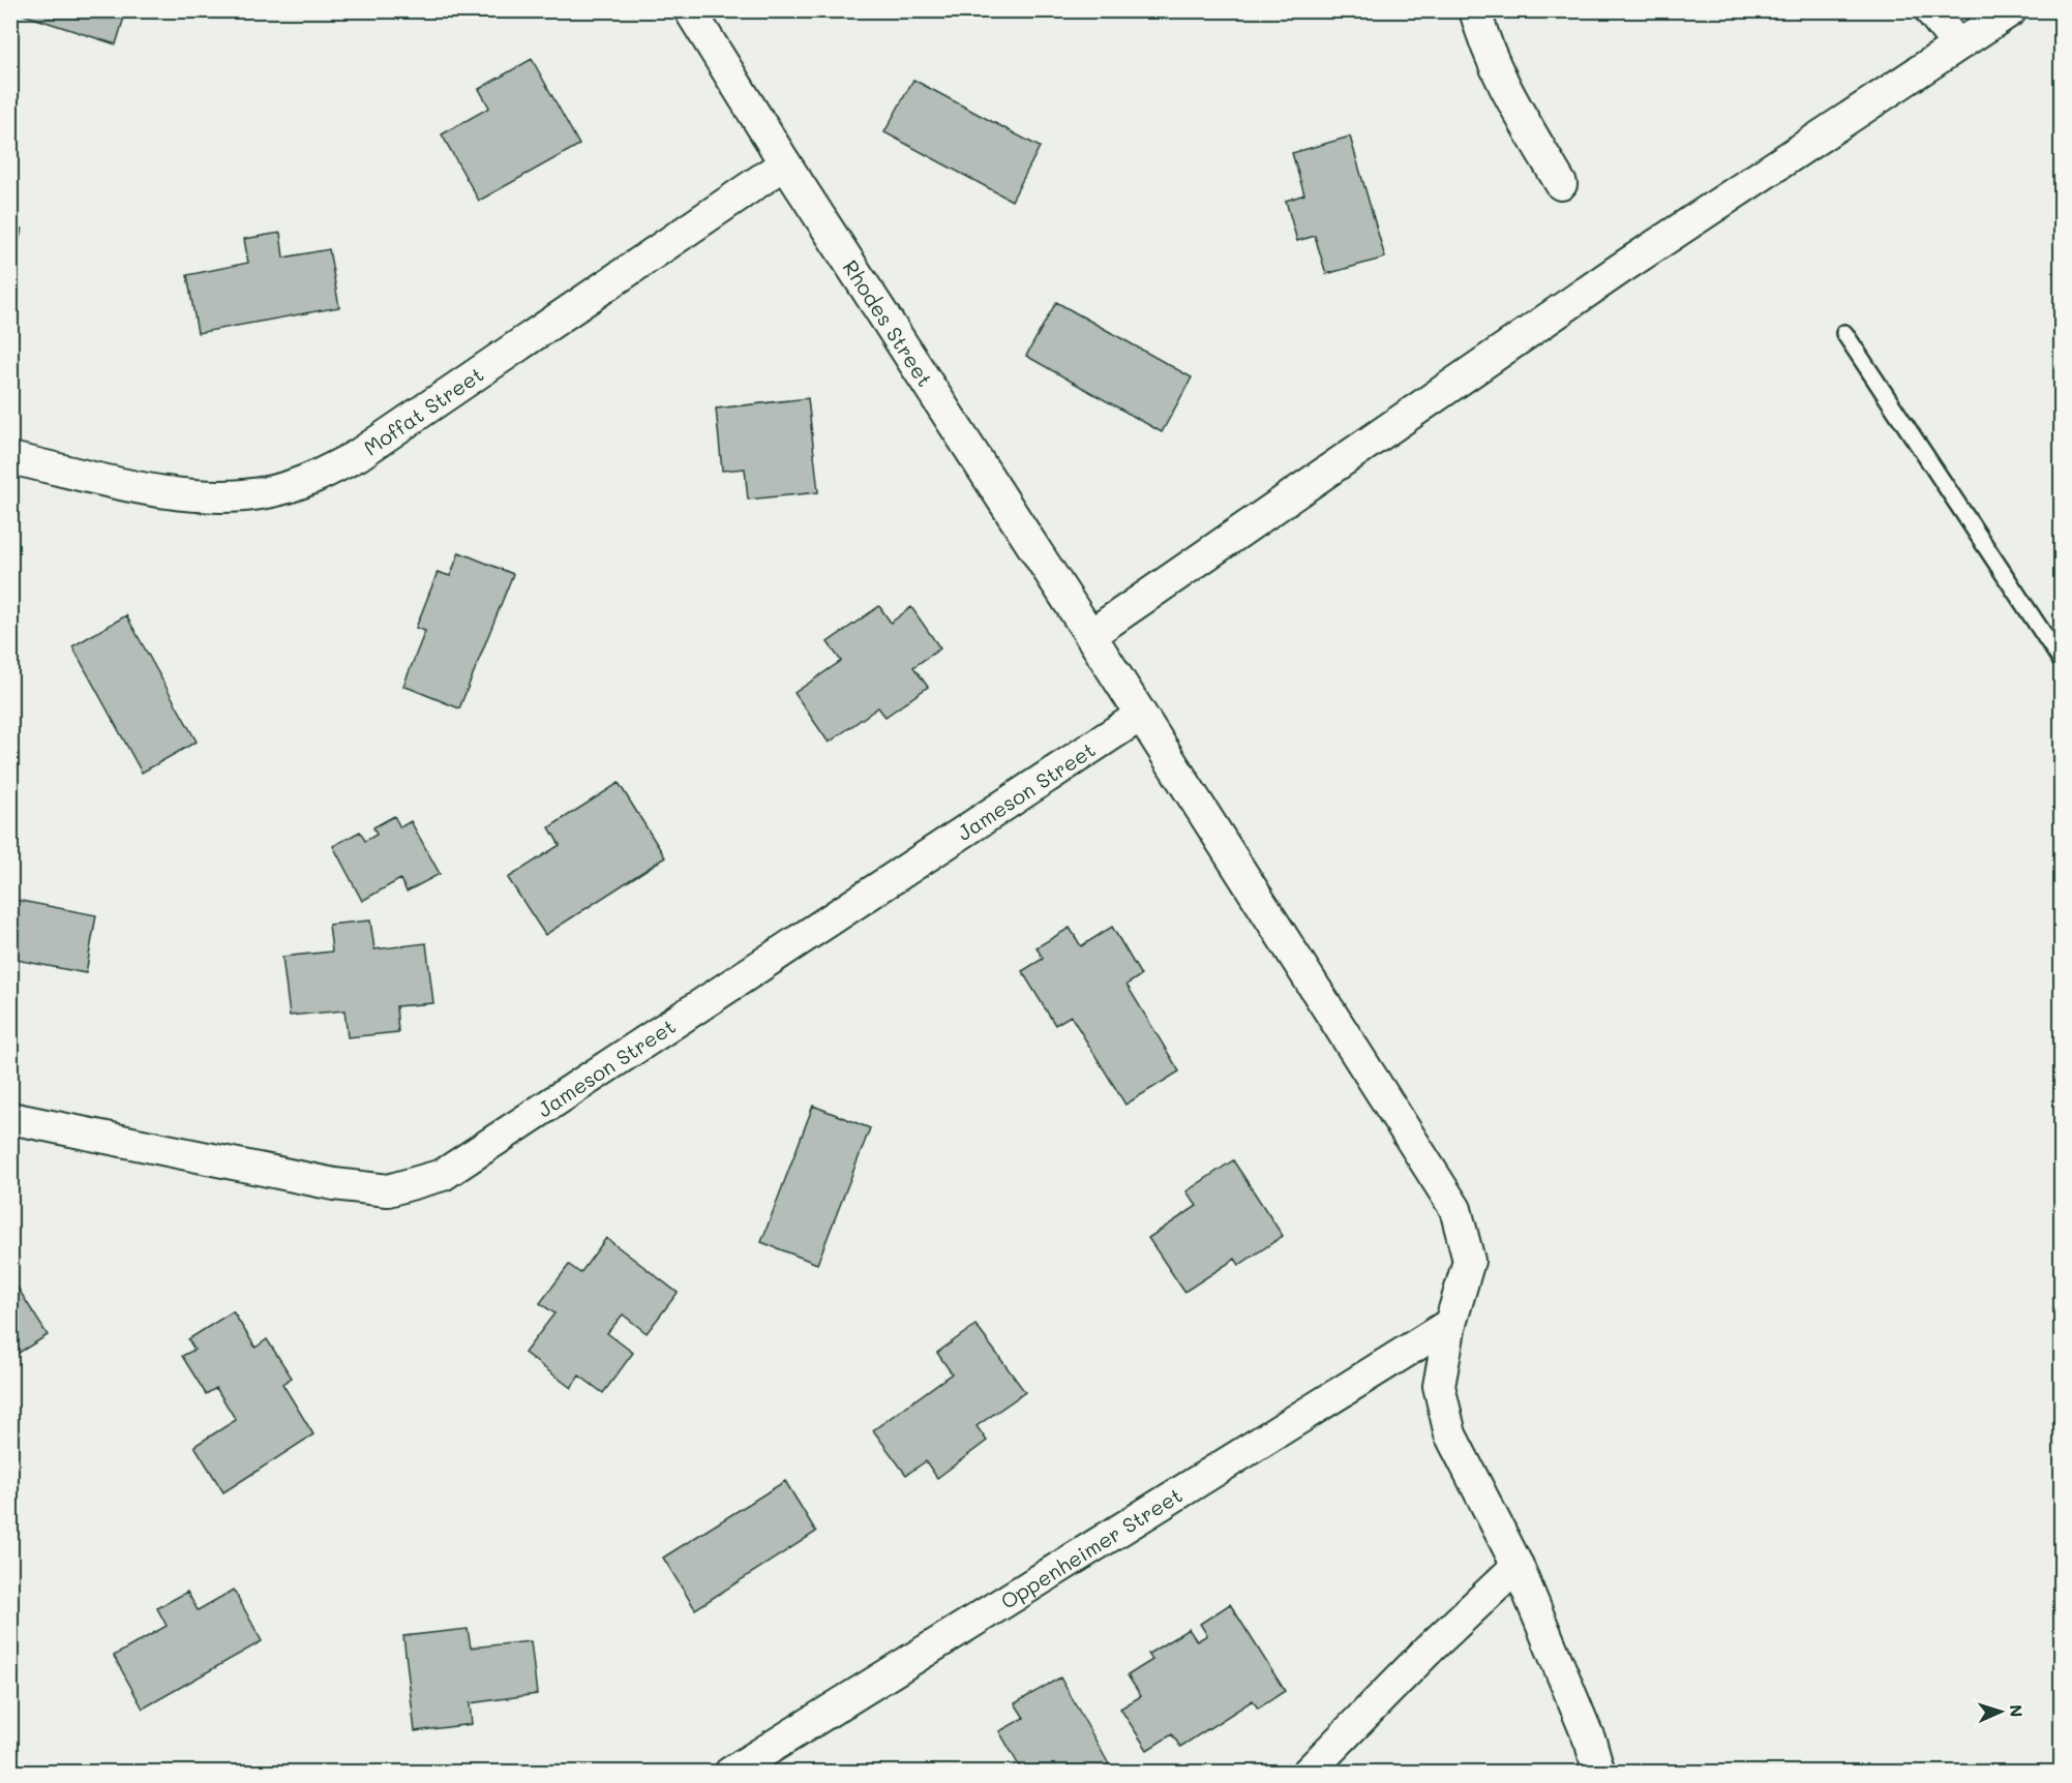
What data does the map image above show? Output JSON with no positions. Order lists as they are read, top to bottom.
{
  "streets": {
    "street": [
      "Rhodes Street",
      "Moffat Street",
      "Jameson Street",
      "Oppenheimer Street"
    ]
  },
  "crossings": [
    ["Rhodes Street", "Moffat Street"],
    ["Rhodes Street", "Jameson Street"],
    ["Rhodes Street", "Oppenheimer Street"]
  ],
  "north": "right"
}
